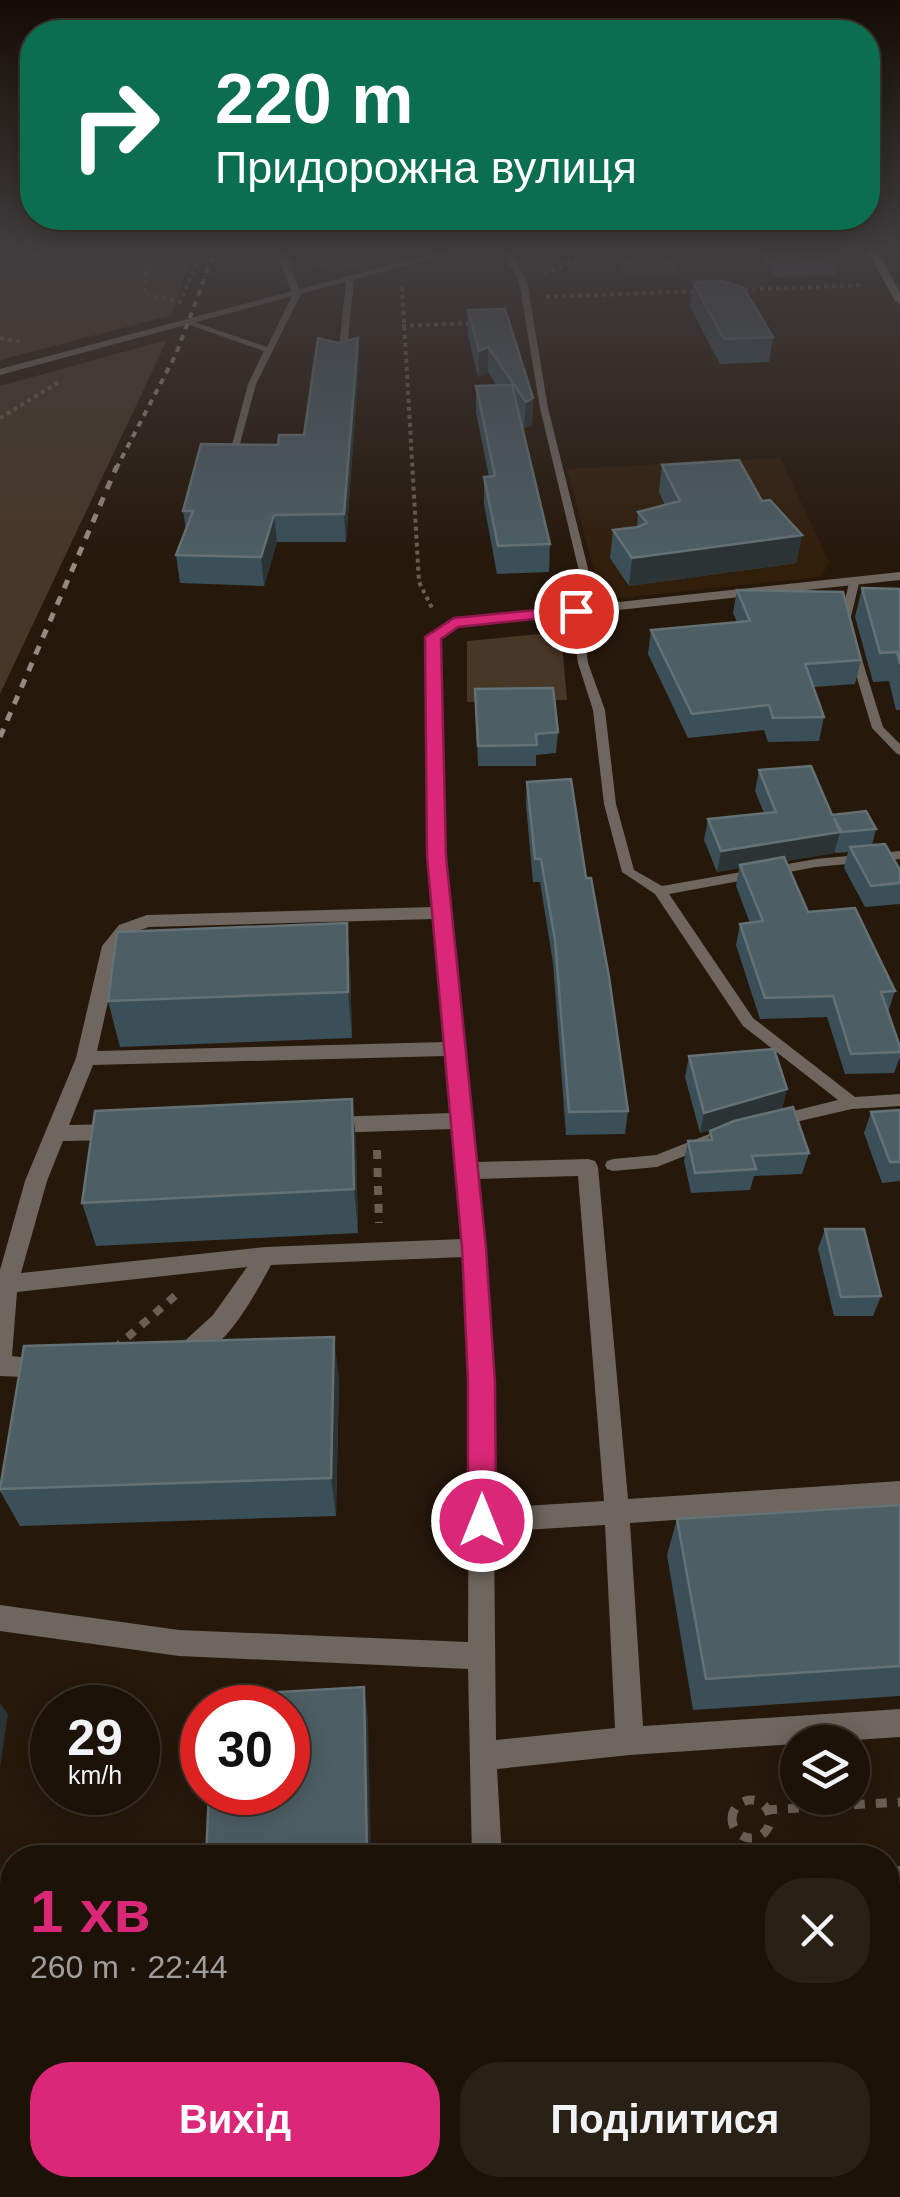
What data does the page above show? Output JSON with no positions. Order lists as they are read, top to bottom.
{
  "page": {
    "turn": ["220 m", "Придорожна вулиця"],
    "speed": "29 km/h",
    "limit": "30",
    "heading": ["1 хв", "260 m · 22:44"],
    "buttons": ["Вихід", "Поділитися"]
  }
}
